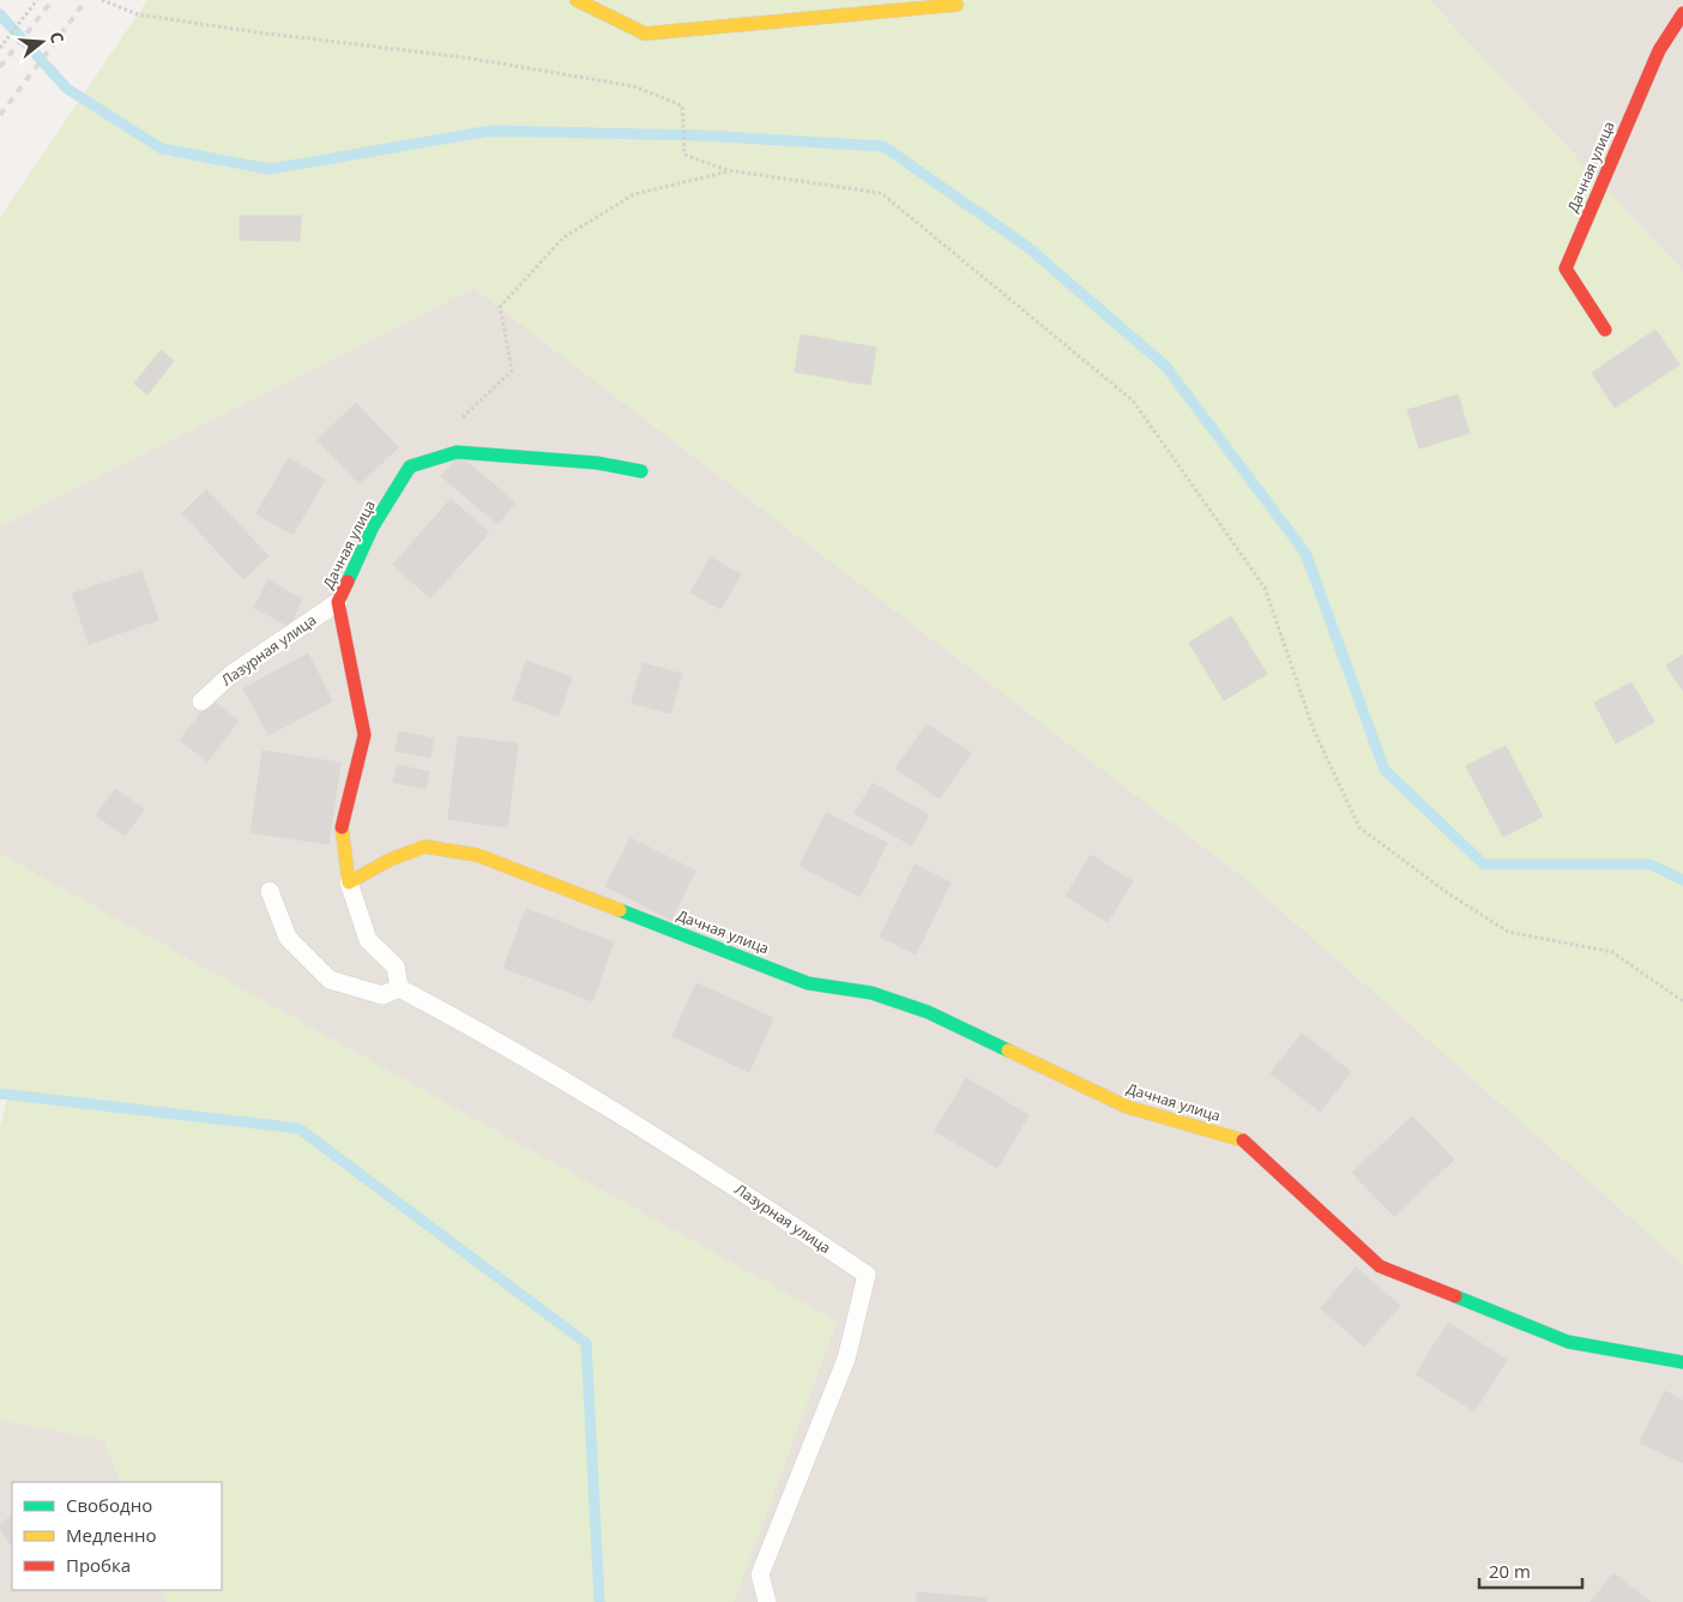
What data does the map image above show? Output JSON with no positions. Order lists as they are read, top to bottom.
{
  "streets": {
    "street": ["Дачная улица"],
    "lane": ["Лазурная улица"]
  },
  "crossings": [
    ["Дачная улица", "Лазурная улица"]
  ],
  "legend": ["Свободно", "Медленно", "Пробка"],
  "scale_bar": "20 m",
  "north": "right"
}
